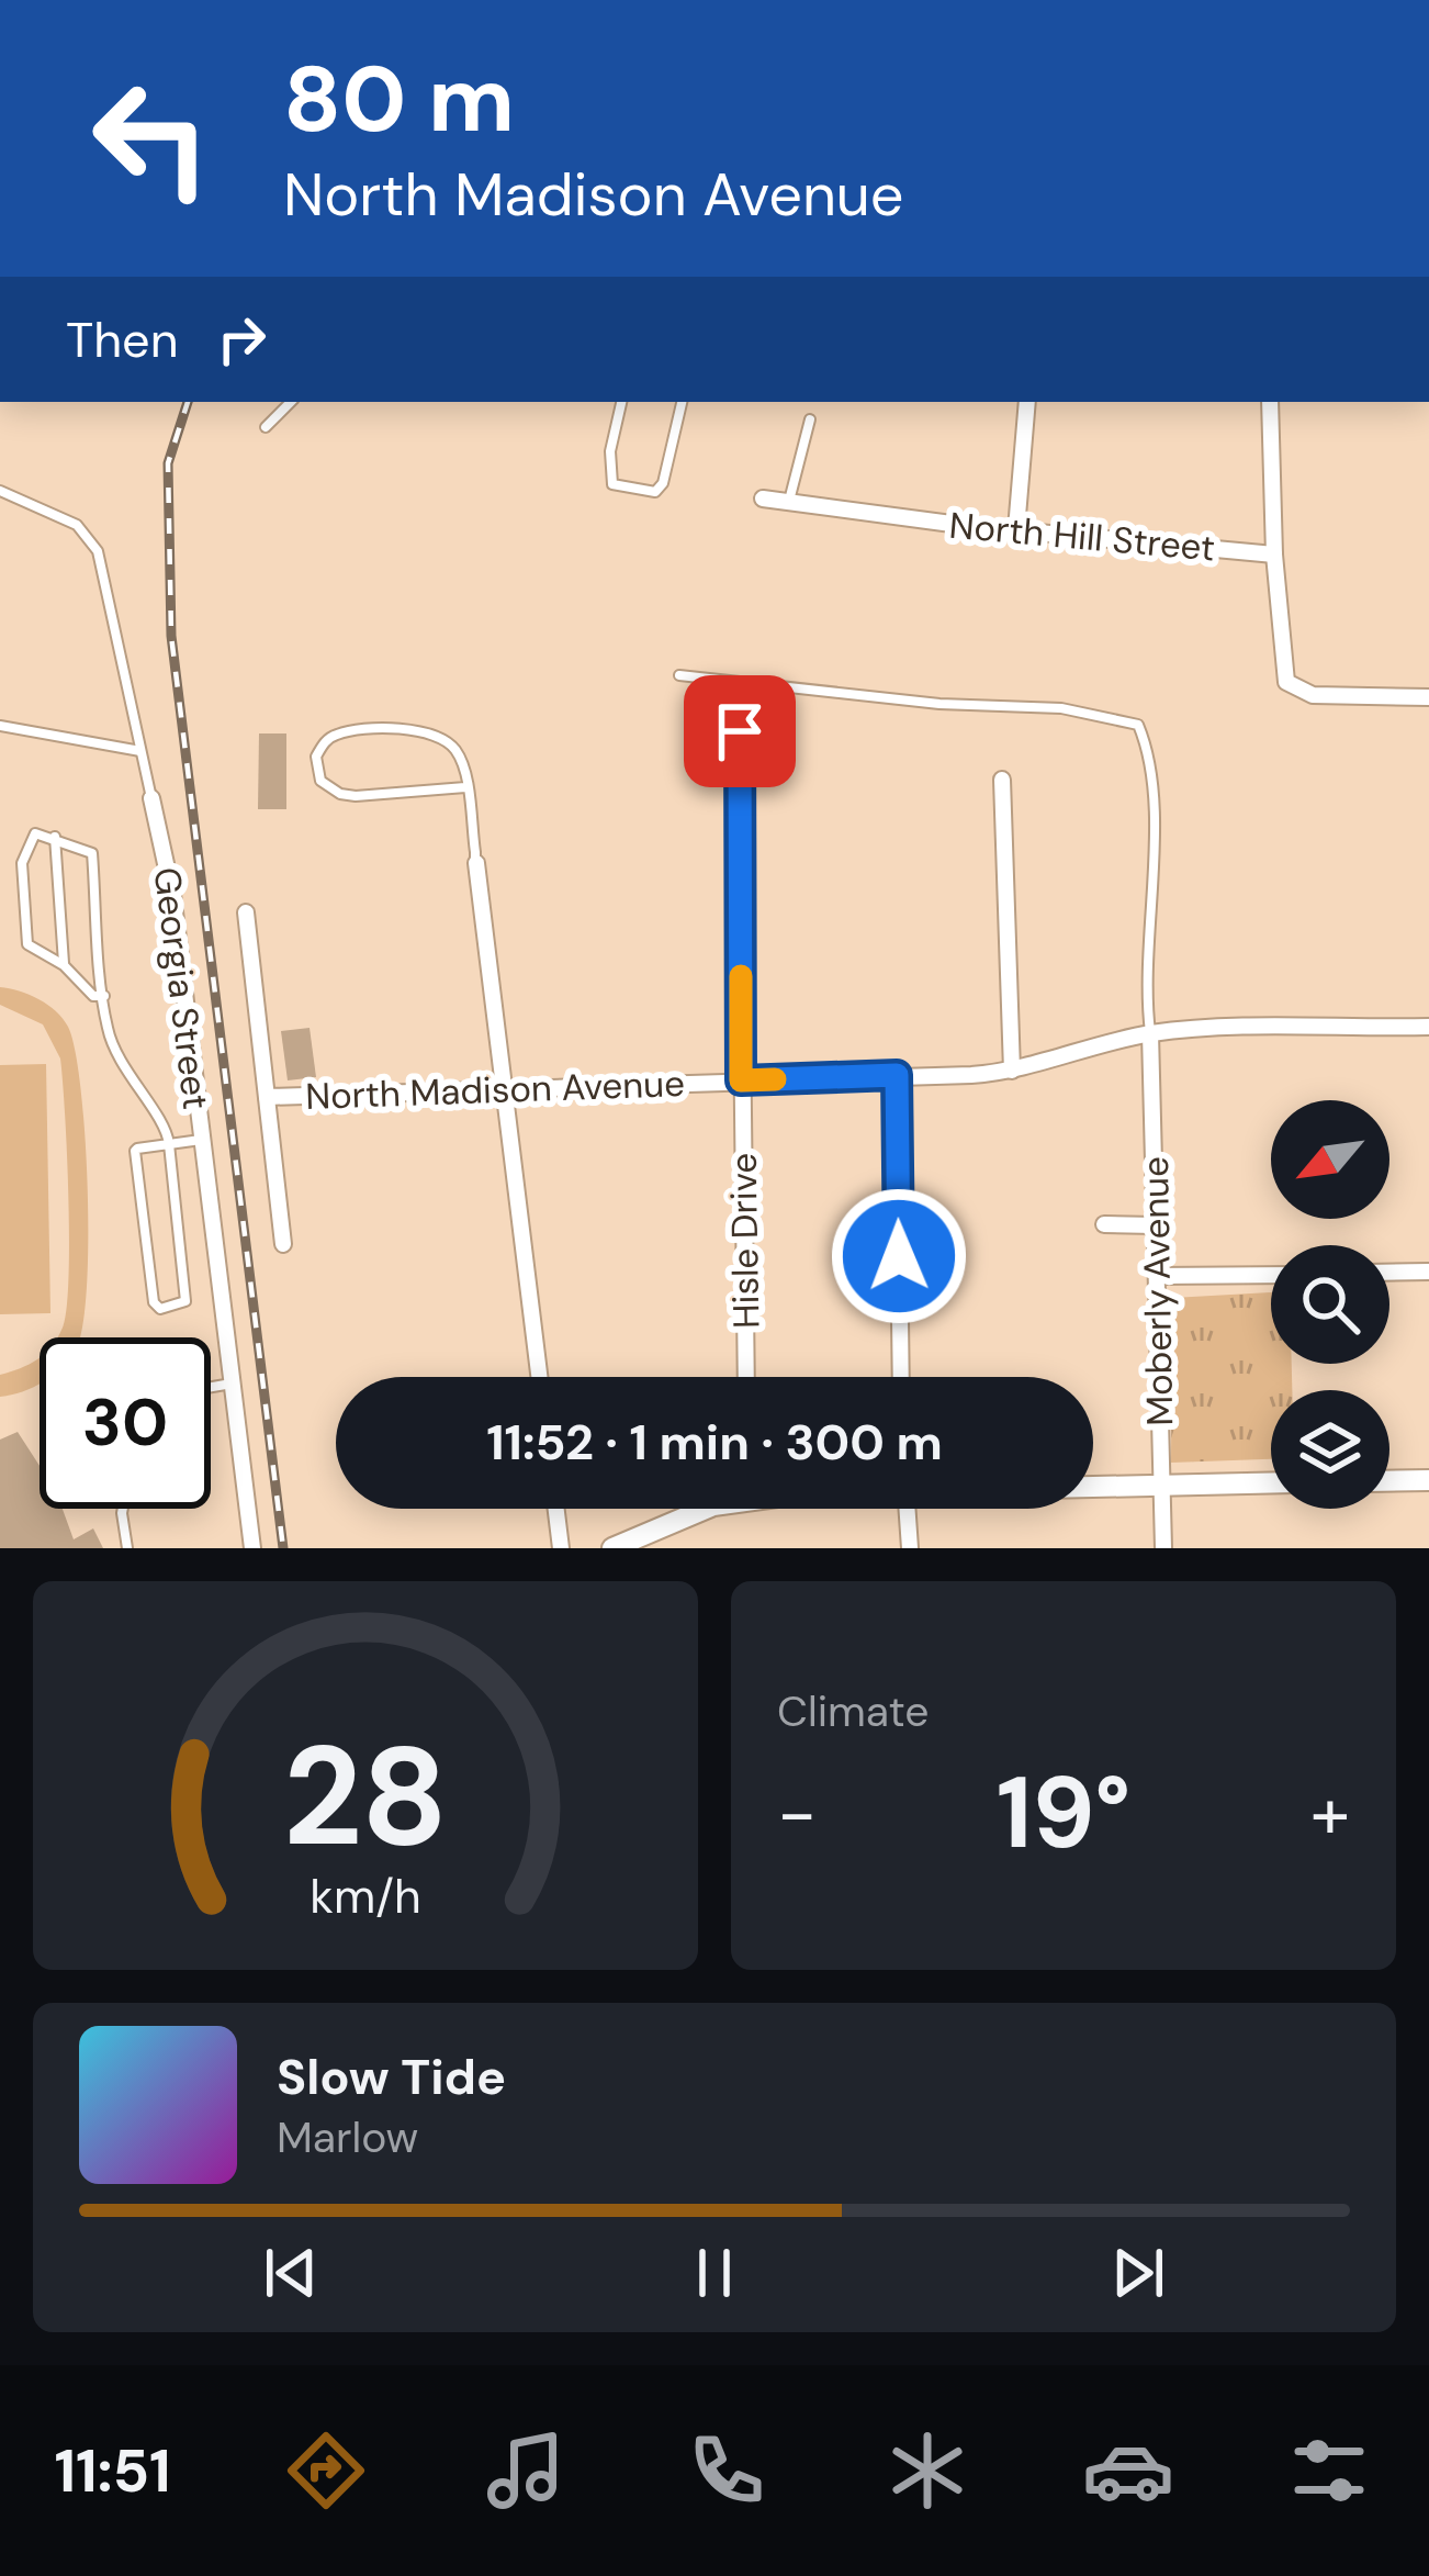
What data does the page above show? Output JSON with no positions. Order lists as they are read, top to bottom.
{
  "streets": {
    "street": [
      "North Hill Street",
      "Georgia Street",
      "North Madison Avenue",
      "Hisle Drive",
      "Moberly Avenue"
    ]
  },
  "crossings": [
    ["North Madison Avenue", "Hisle Drive"],
    ["North Madison Avenue", "Moberly Avenue"]
  ],
  "north": "bottom left",
  "page": {
    "turn": ["80 m", "North Madison Avenue"],
    "then": "Then",
    "limit": "30",
    "trip": "11:52 · 1 min · 300 m",
    "tile": "Climate",
    "heat": ["−", "19°", "+"],
    "song": ["Slow Tide", "Marlow"],
    "tabs": "11:51",
    "gauge": ["28", "km/h"]
  }
}
